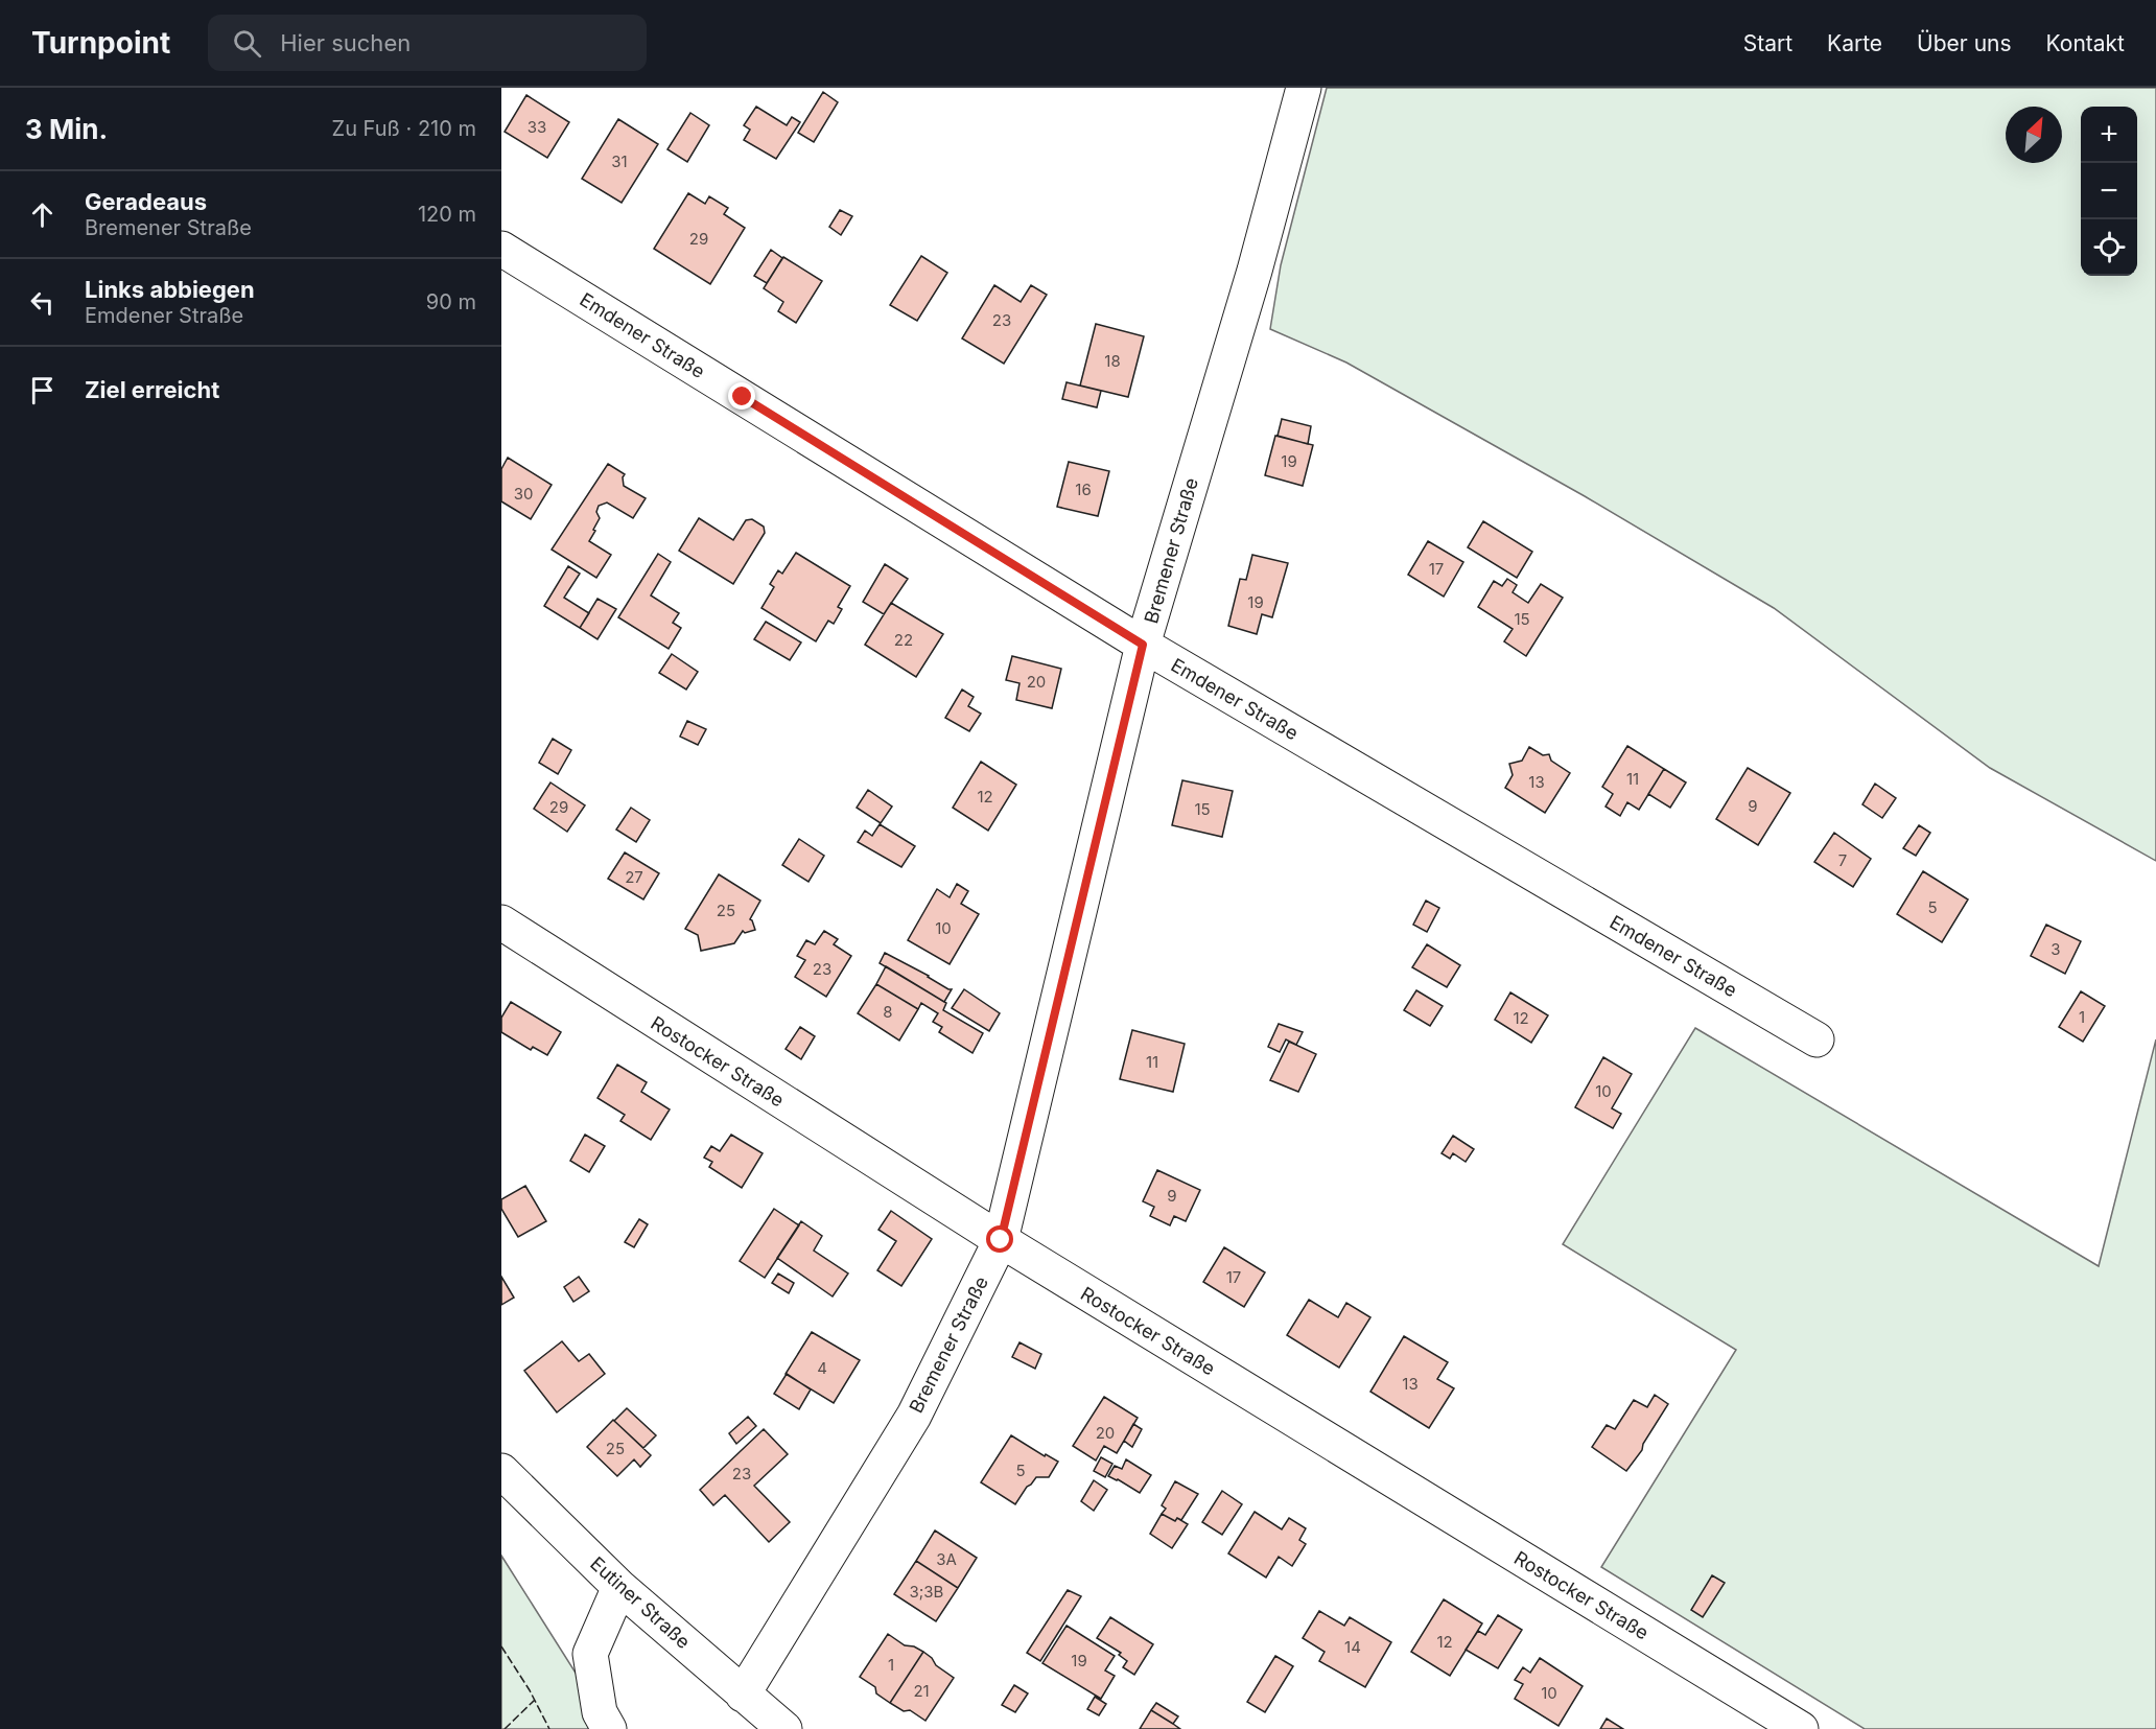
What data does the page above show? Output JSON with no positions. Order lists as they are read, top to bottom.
{
  "streets": {
    "street": [
      "Emdener Straße",
      "Bremener Straße",
      "Rostocker Straße",
      "Eutiner Straße"
    ]
  },
  "crossings": [
    ["Emdener Straße", "Bremener Straße"],
    ["Bremener Straße", "Rostocker Straße"],
    ["Bremener Straße", "Eutiner Straße"]
  ],
  "house_numbers": [
    "33",
    "31",
    "29",
    "23",
    "18",
    "19",
    "16",
    "30",
    "17",
    "19",
    "15",
    "22",
    "20",
    "11",
    "13",
    "12",
    "9",
    "29",
    "15",
    "7",
    "27",
    "5",
    "25",
    "10",
    "3",
    "23",
    "8",
    "1",
    "12",
    "11",
    "10",
    "9",
    "17",
    "4",
    "13",
    "20",
    "25",
    "5",
    "23",
    "3A",
    "3;3B",
    "12",
    "14",
    "19",
    "1",
    "21",
    "10"
  ],
  "north": "top right",
  "page": {
    "header": "Turnpoint",
    "search": "Hier suchen",
    "nav": [
      "Start",
      "Karte",
      "Über uns",
      "Kontakt"
    ],
    "heading": ["3 Min.", "Zu Fuß · 210 m"],
    "map_buttons": ["+", "−"],
    "list": [
      ["Geradeaus", "Bremener Straße", "120 m"],
      ["Links abbiegen", "Emdener Straße", "90 m"],
      "Ziel erreicht"
    ]
  }
}
